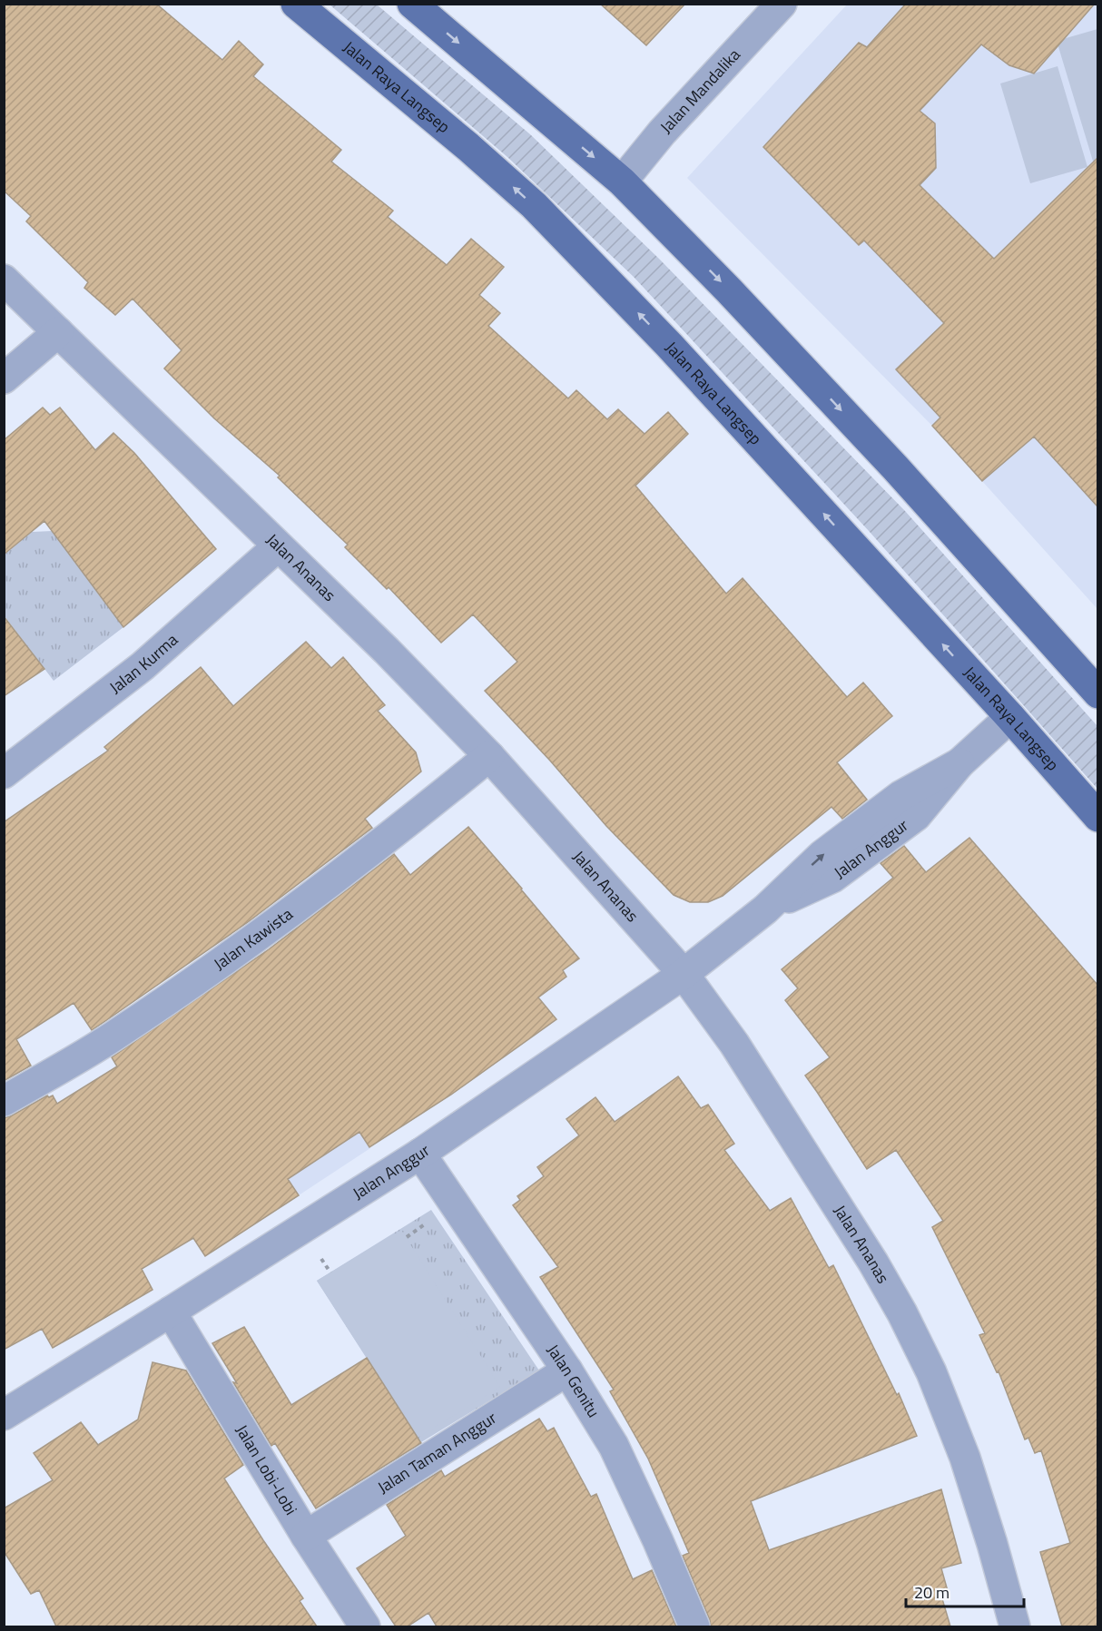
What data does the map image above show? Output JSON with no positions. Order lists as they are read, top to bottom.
{
  "streets": {
    "main road": ["Jalan Raya Langsep"],
    "street": [
      "Jalan Mandalika",
      "Jalan Ananas",
      "Jalan Kurma",
      "Jalan Anggur",
      "Jalan Kawista",
      "Jalan Genitu",
      "Jalan Taman Anggur",
      "Jalan Lobi-Lobi"
    ]
  },
  "crossings": [
    ["Jalan Raya Langsep", "Jalan Anggur"],
    ["Jalan Ananas", "Jalan Kurma"],
    ["Jalan Ananas", "Jalan Anggur"],
    ["Jalan Ananas", "Jalan Kawista"],
    ["Jalan Anggur", "Jalan Genitu"],
    ["Jalan Anggur", "Jalan Lobi-Lobi"],
    ["Jalan Genitu", "Jalan Taman Anggur"],
    ["Jalan Taman Anggur", "Jalan Lobi-Lobi"]
  ],
  "scale_bar": "20 m"
}
